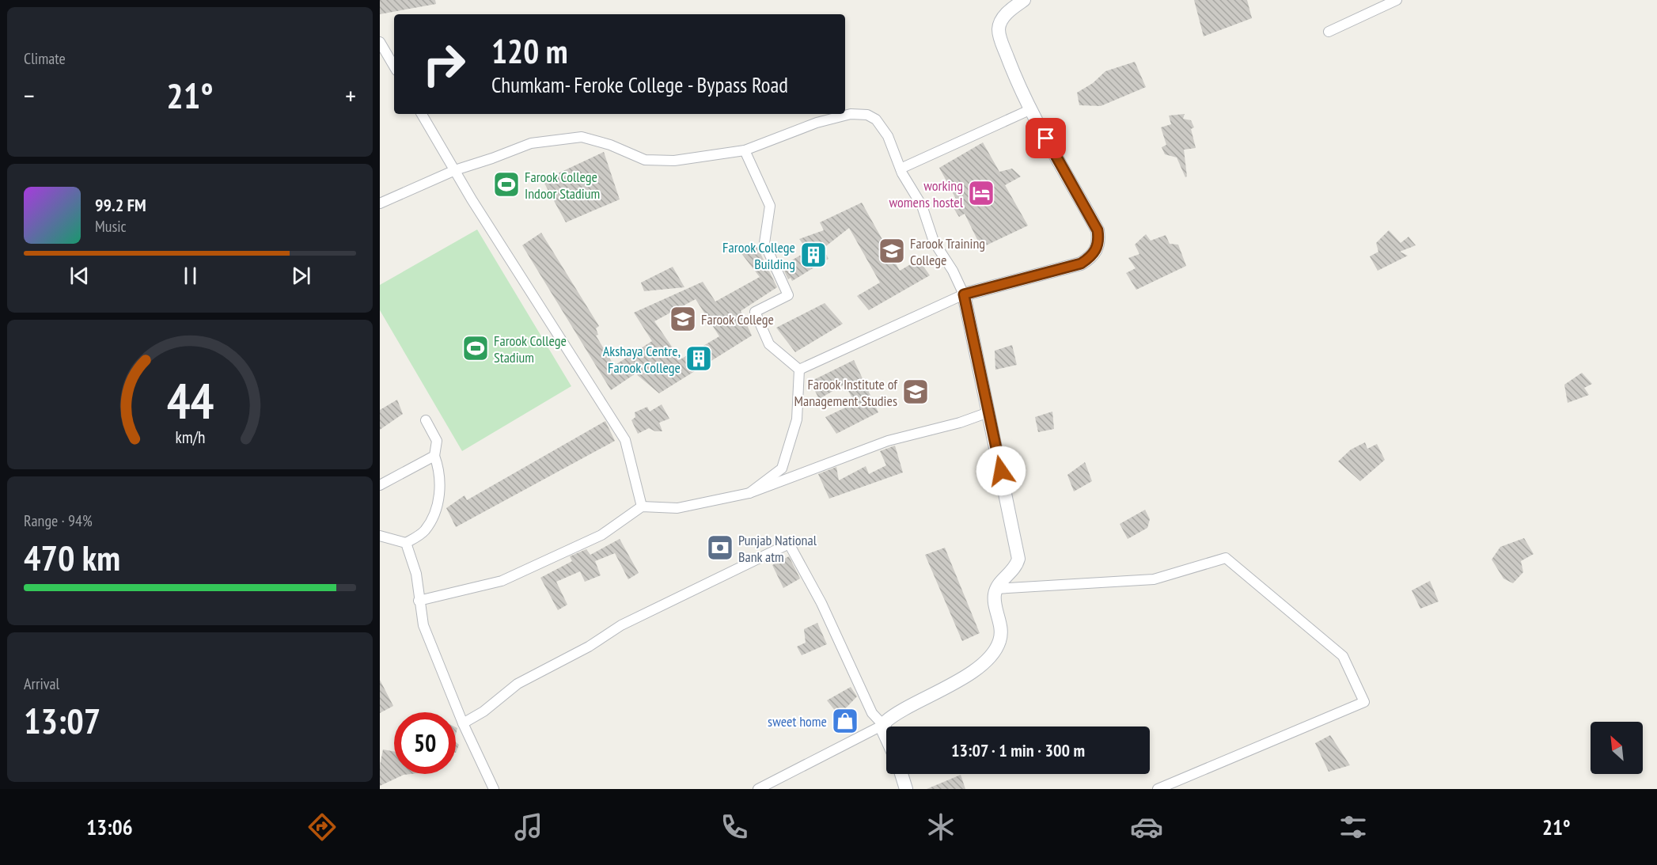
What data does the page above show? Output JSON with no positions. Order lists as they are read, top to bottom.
{
  "places": {
    "sports": ["Farook College Indoor Stadium", "Farook College Stadium"],
    "hotel": ["working womens hostel"],
    "school or university": ["Farook Training College", "Farook College", "Farook Institute of Management Studies"],
    "building": ["Farook College Building", "Akshaya Centre, Farook College"],
    "bank": ["Punjab National Bank atm"],
    "shop": ["sweet home"]
  },
  "north": "top left",
  "page": {
    "tile": [
      "Climate",
      ["Range · 94%", "470 km"],
      ["Arrival", "13:07"]
    ],
    "turn": ["120 m", "Chumkam- Feroke College - Bypass Road"],
    "heat": ["−", "21°", "+"],
    "song": ["99.2 FM", "Music"],
    "limit": "50",
    "trip": "13:07 · 1 min · 300 m",
    "tabs": ["13:06", "21°"],
    "gauge": ["44", "km/h"]
  }
}
